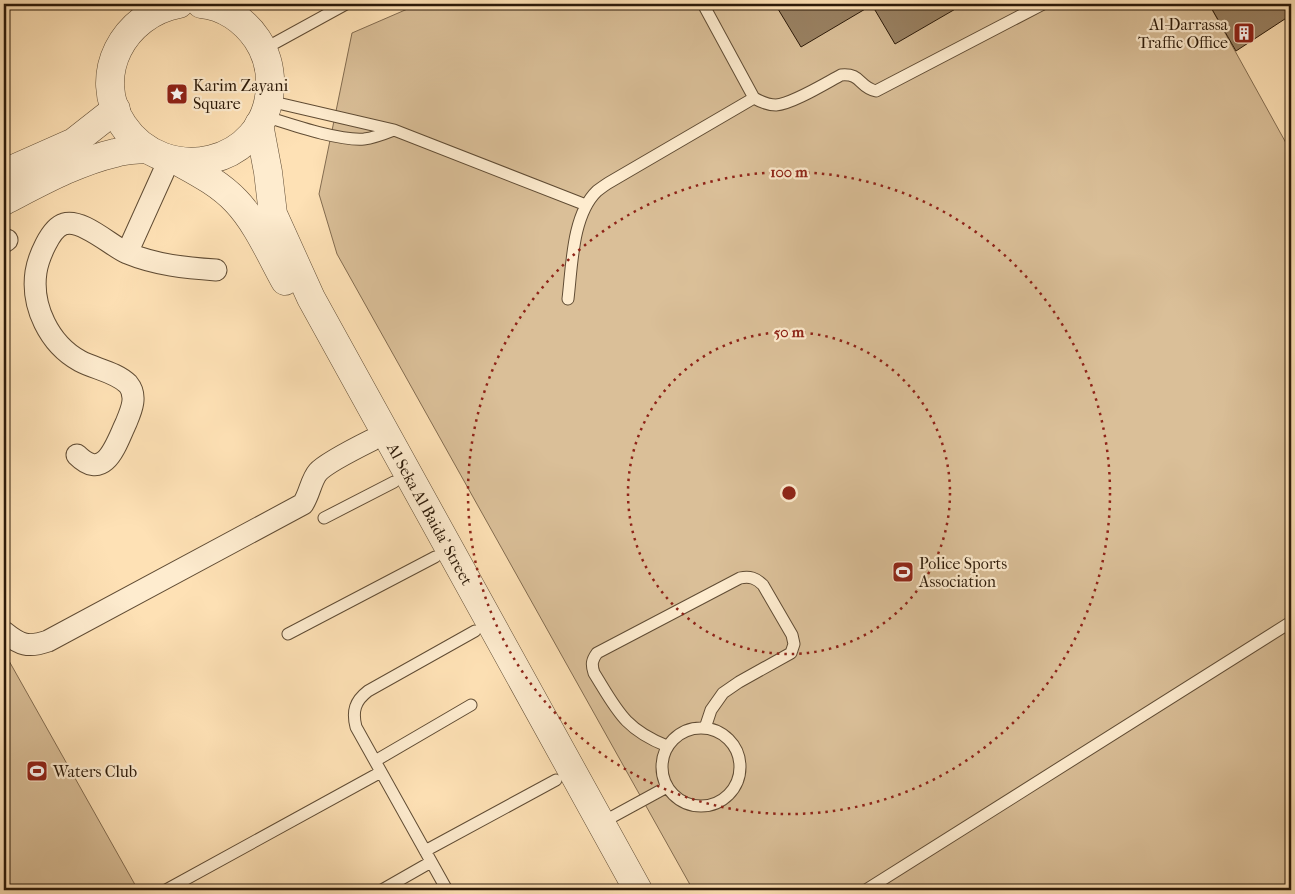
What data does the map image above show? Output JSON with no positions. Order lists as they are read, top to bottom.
{
  "streets": {
    "street": ["Al Seka Al Baida' Street"]
  },
  "places": {
    "building": ["Al-Darrassa Traffic Office"],
    "place": ["Karim Zayani Square"],
    "sports": ["Police Sports Association", "Waters Club"]
  },
  "rings": ["100 m", "50 m"]
}
